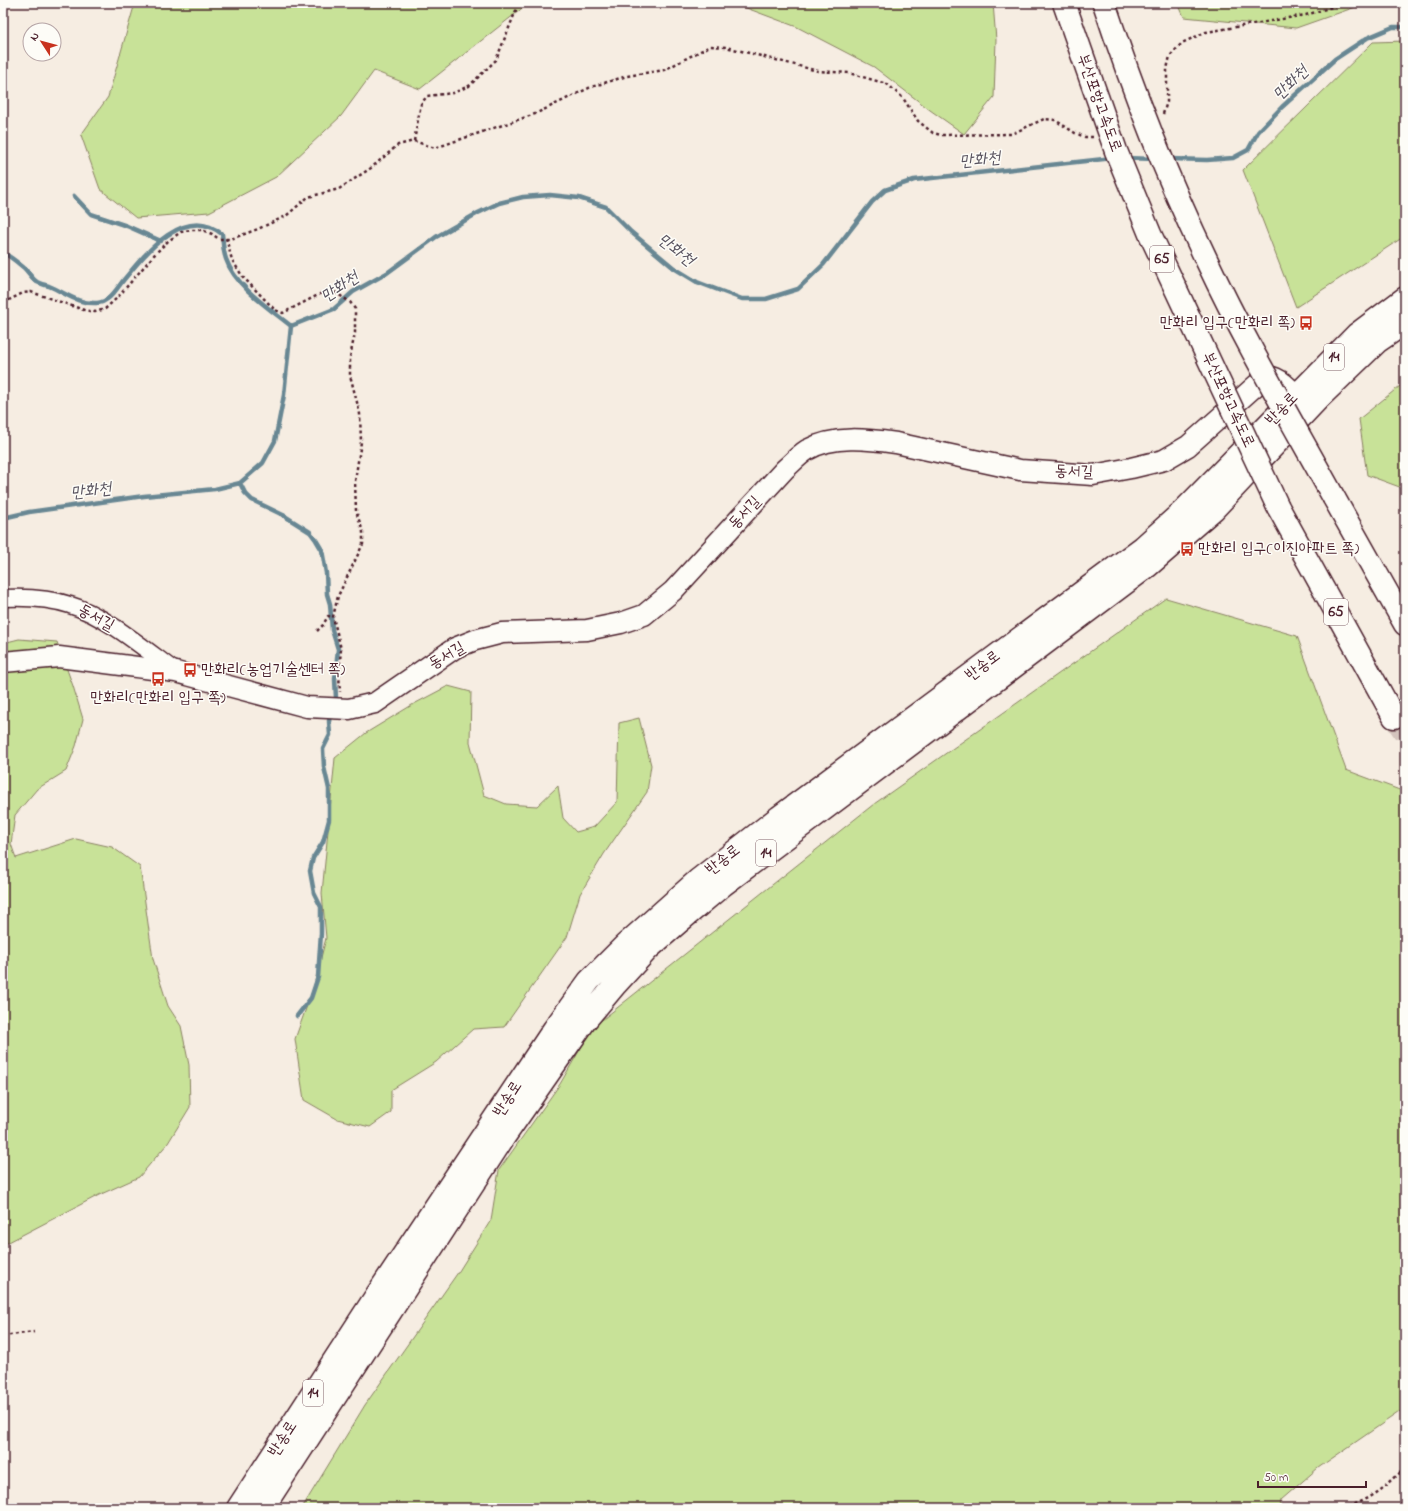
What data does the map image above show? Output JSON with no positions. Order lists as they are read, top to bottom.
{
  "streets": {
    "main road": [
      "부산포항고속도로",
      "65",
      "14",
      "반송로"
    ],
    "street": ["동서길"]
  },
  "crossings": [
    ["반송로", "동서길"]
  ],
  "water": ["만화천"],
  "places": {
    "bus stop": [
      "만화리 입구(만화리 쪽)",
      "만화리 입구(이진아파트 쪽)",
      "만화리(농업기술센터 쪽)",
      "만화리(만화리 입구 쪽)"
    ]
  },
  "scale_bar": "50 m",
  "north": "top left"
}
